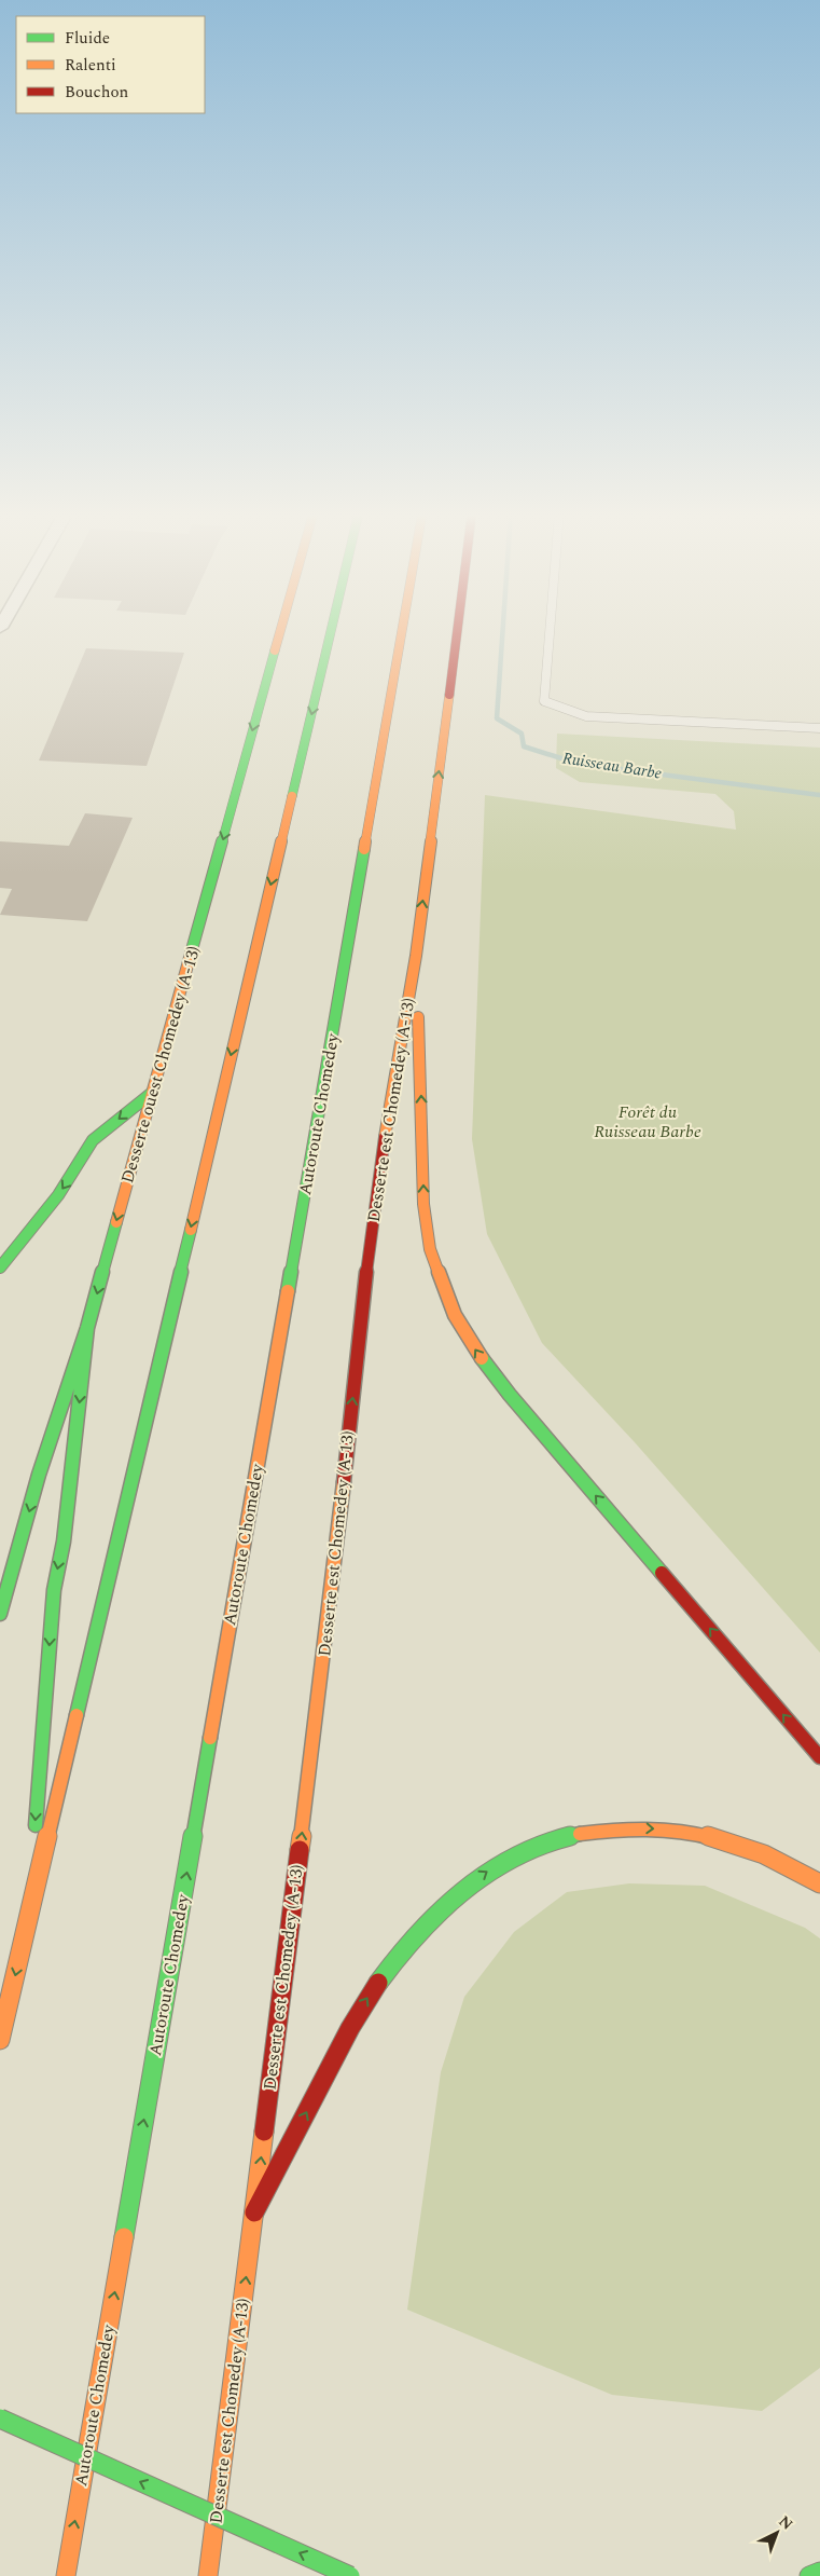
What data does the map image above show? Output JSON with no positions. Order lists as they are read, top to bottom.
{
  "streets": {
    "main road": ["Desserte ouest Chomedey (A-13)", "Desserte est Chomedey (A-13)", "Autoroute Chomedey"]
  },
  "one_way": ["Desserte est Chomedey (A-13)"],
  "water": ["Ruisseau Barbe"],
  "parks": ["Forêt du Ruisseau Barbe"],
  "legend": ["Fluide", "Ralenti", "Bouchon"],
  "north": "top right"
}
